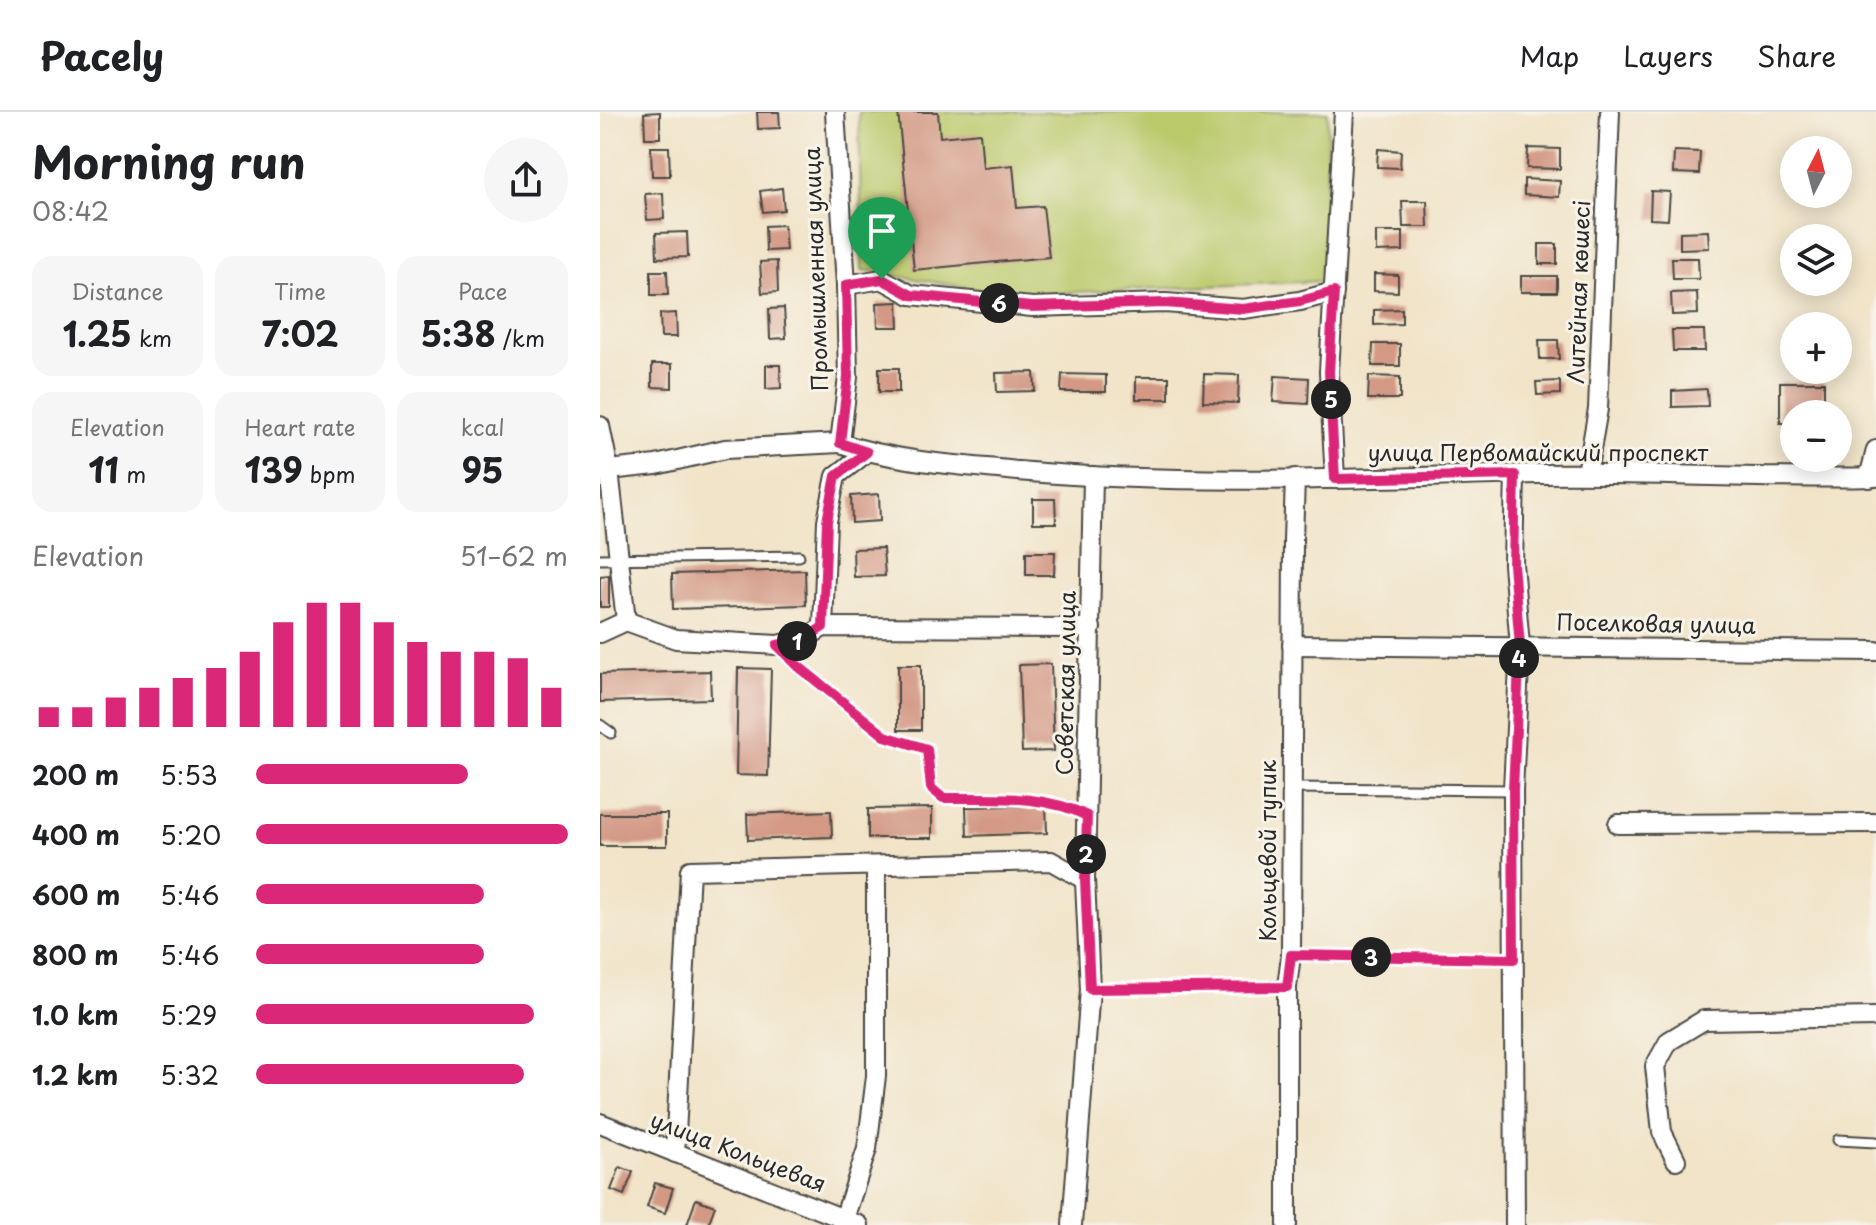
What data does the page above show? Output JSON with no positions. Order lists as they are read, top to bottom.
{
  "streets": {
    "street": [
      "Промышленная улица",
      "Литейная көшесі",
      "улица Первомайский проспект",
      "Поселковая улица",
      "Советская улица",
      "Кольцевой тупик",
      "улица Кольцевая"
    ]
  },
  "crossings": [
    ["Литейная көшесі", "улица Первомайский проспект"],
    ["улица Первомайский проспект", "Советская улица"],
    ["улица Первомайский проспект", "Кольцевой тупик"],
    ["Поселковая улица", "Кольцевой тупик"]
  ],
  "north": "top",
  "page": {
    "header": "Pacely",
    "nav": ["Map", "Layers", "Share"],
    "heading": ["Morning run", "08:42"],
    "map_buttons": ["+", "−"],
    "stats": [
      ["Distance", "1.25 km"],
      ["Time", "7:02"],
      ["Pace", "5:38 /km"],
      ["Elevation", "11 m"],
      ["Heart rate", "139 bpm"],
      ["kcal", "95"]
    ],
    "pins": [
      "6",
      "5",
      "1",
      "4",
      "2",
      "3"
    ],
    "chart": ["Elevation", "51–62 m"],
    "list": [
      {
        "name": "200 m",
        "note": "5:53"
      },
      {
        "name": "400 m",
        "note": "5:20"
      },
      {
        "name": "600 m",
        "note": "5:46"
      },
      {
        "name": "800 m",
        "note": "5:46"
      },
      {
        "name": "1.0 km",
        "note": "5:29"
      },
      {
        "name": "1.2 km",
        "note": "5:32"
      }
    ]
  }
}
